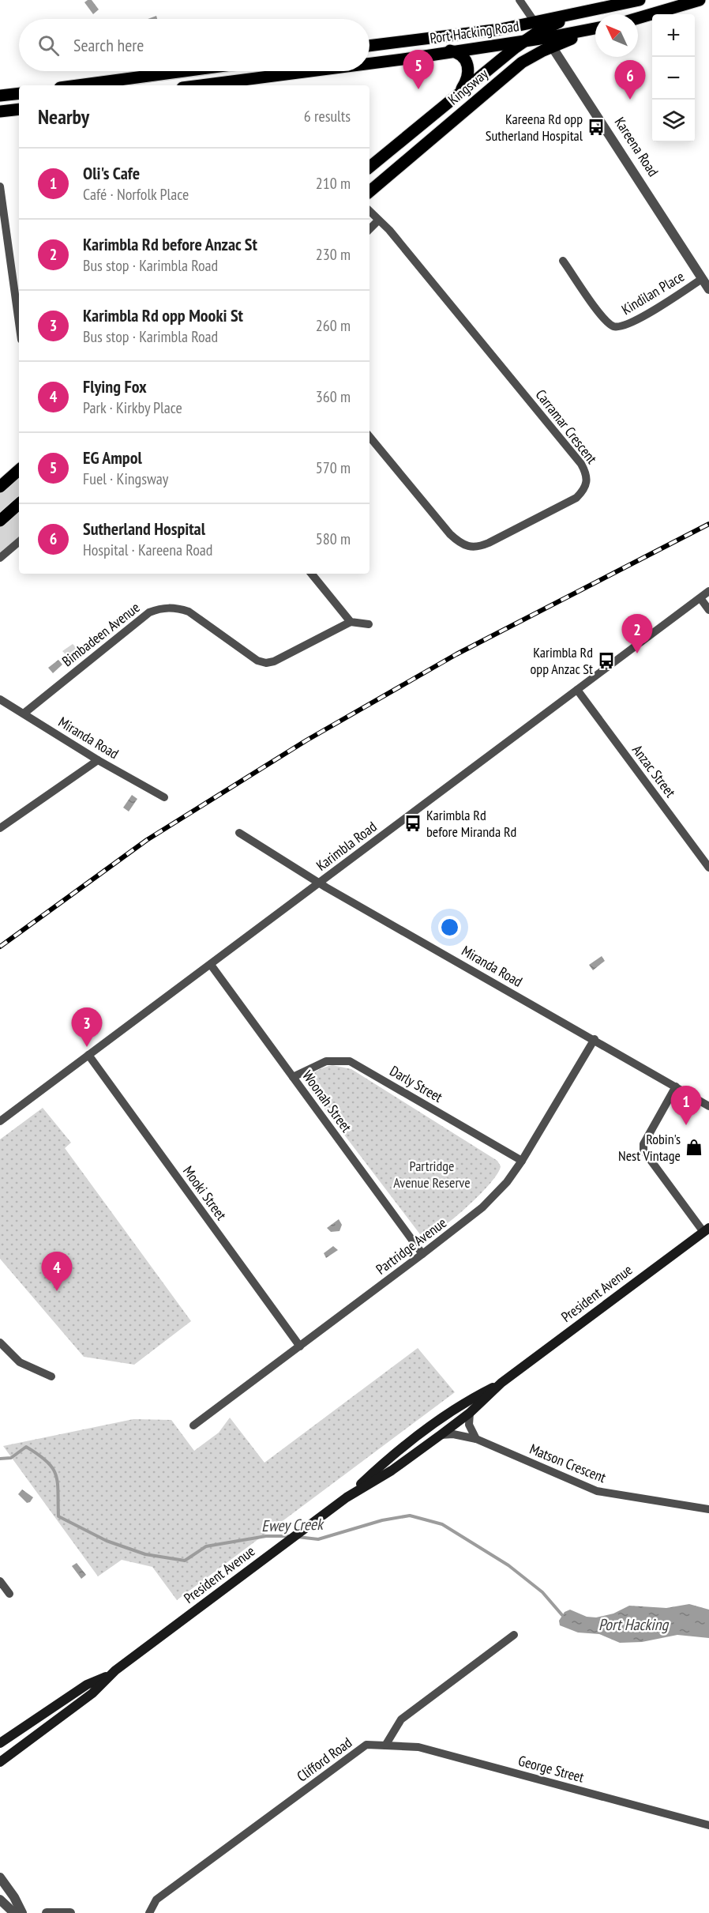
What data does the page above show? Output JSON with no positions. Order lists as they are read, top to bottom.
{
  "streets": {
    "main road": ["Port Hacking Road", "Kingsway", "President Avenue"],
    "street": [
      "Kareena Road",
      "Kindilan Place",
      "Carramar Crescent",
      "Bimbadeen Avenue",
      "Miranda Road",
      "Anzac Street",
      "Karimbla Road",
      "Darly Street",
      "Woonah Street",
      "Mooki Street",
      "Partridge Avenue",
      "Matson Crescent",
      "Clifford Road",
      "George Street"
    ]
  },
  "crossings": [
    ["Port Hacking Road", "Kingsway"],
    ["Port Hacking Road", "Kareena Road"],
    ["Kingsway", "Kareena Road"],
    ["Kareena Road", "Kindilan Place"],
    ["Bimbadeen Avenue", "Miranda Road"],
    ["Miranda Road", "Karimbla Road"],
    ["Miranda Road", "Partridge Avenue"],
    ["Anzac Street", "Karimbla Road"],
    ["Karimbla Road", "Woonah Street"],
    ["Karimbla Road", "Mooki Street"],
    ["Darly Street", "Woonah Street"],
    ["Darly Street", "Partridge Avenue"],
    ["Woonah Street", "Partridge Avenue"],
    ["Mooki Street", "Partridge Avenue"],
    ["President Avenue", "Matson Crescent"],
    ["Clifford Road", "George Street"]
  ],
  "water": ["Ewey Creek", "Port Hacking"],
  "parks": ["Partridge Avenue Reserve"],
  "places": {
    "bus stop": ["Kareena Rd opp Sutherland Hospital", "Karimbla Rd opp Anzac St", "Karimbla Rd before Miranda Rd"],
    "shop": ["Robin's Nest Vintage"]
  },
  "north": "top left",
  "page": {
    "map_buttons": ["+", "−"],
    "search": "Search here",
    "pins": [
      "5",
      "6",
      "2",
      "3",
      "1",
      "4"
    ],
    "heading": ["Nearby", "6 results"],
    "list": [
      {
        "mark": "1",
        "name": "Oli's Cafe",
        "note": "Café · Norfolk Place",
        "value": "210 m"
      },
      {
        "mark": "2",
        "name": "Karimbla Rd before Anzac St",
        "note": "Bus stop · Karimbla Road",
        "value": "230 m"
      },
      {
        "mark": "3",
        "name": "Karimbla Rd opp Mooki St",
        "note": "Bus stop · Karimbla Road",
        "value": "260 m"
      },
      {
        "mark": "4",
        "name": "Flying Fox",
        "note": "Park · Kirkby Place",
        "value": "360 m"
      },
      {
        "mark": "5",
        "name": "EG Ampol",
        "note": "Fuel · Kingsway",
        "value": "570 m"
      },
      {
        "mark": "6",
        "name": "Sutherland Hospital",
        "note": "Hospital · Kareena Road",
        "value": "580 m"
      }
    ]
  }
}
